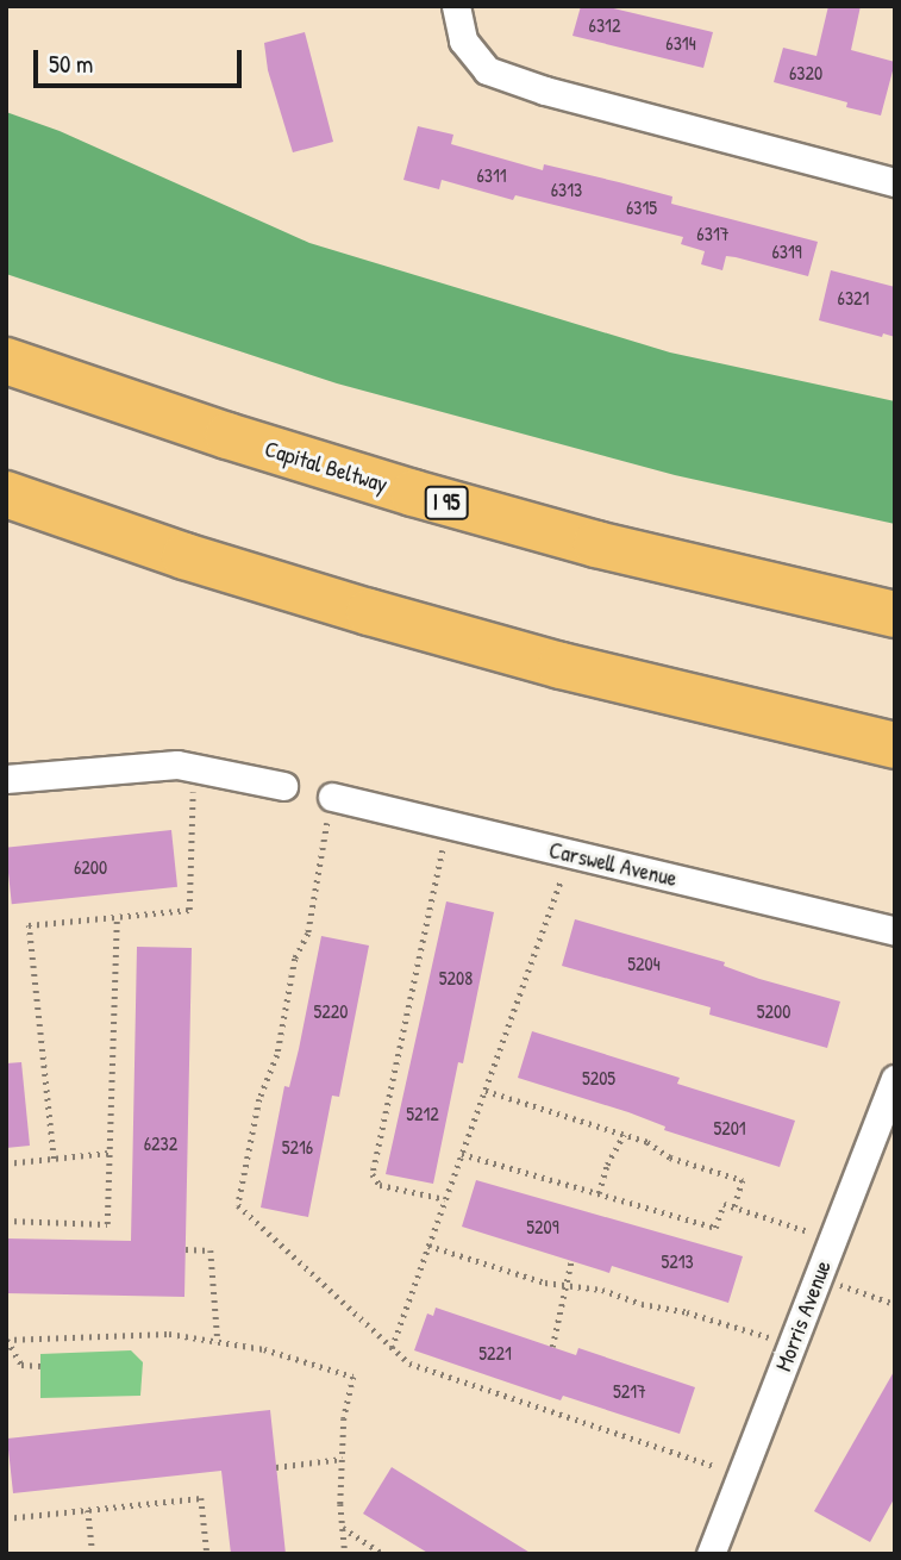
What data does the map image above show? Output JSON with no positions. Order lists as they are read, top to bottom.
{
  "streets": {
    "highway": ["Capital Beltway", "I 95"],
    "street": ["Carswell Avenue", "Morris Avenue"]
  },
  "house_numbers": [
    "6312",
    "6314",
    "6320",
    "6311",
    "6313",
    "6315",
    "6317",
    "6319",
    "6321",
    "6200",
    "5204",
    "5208",
    "5220",
    "5200",
    "5205",
    "5212",
    "5201",
    "6232",
    "5216",
    "5209",
    "5213",
    "5221",
    "5217"
  ],
  "scale_bar": "50 m"
}
